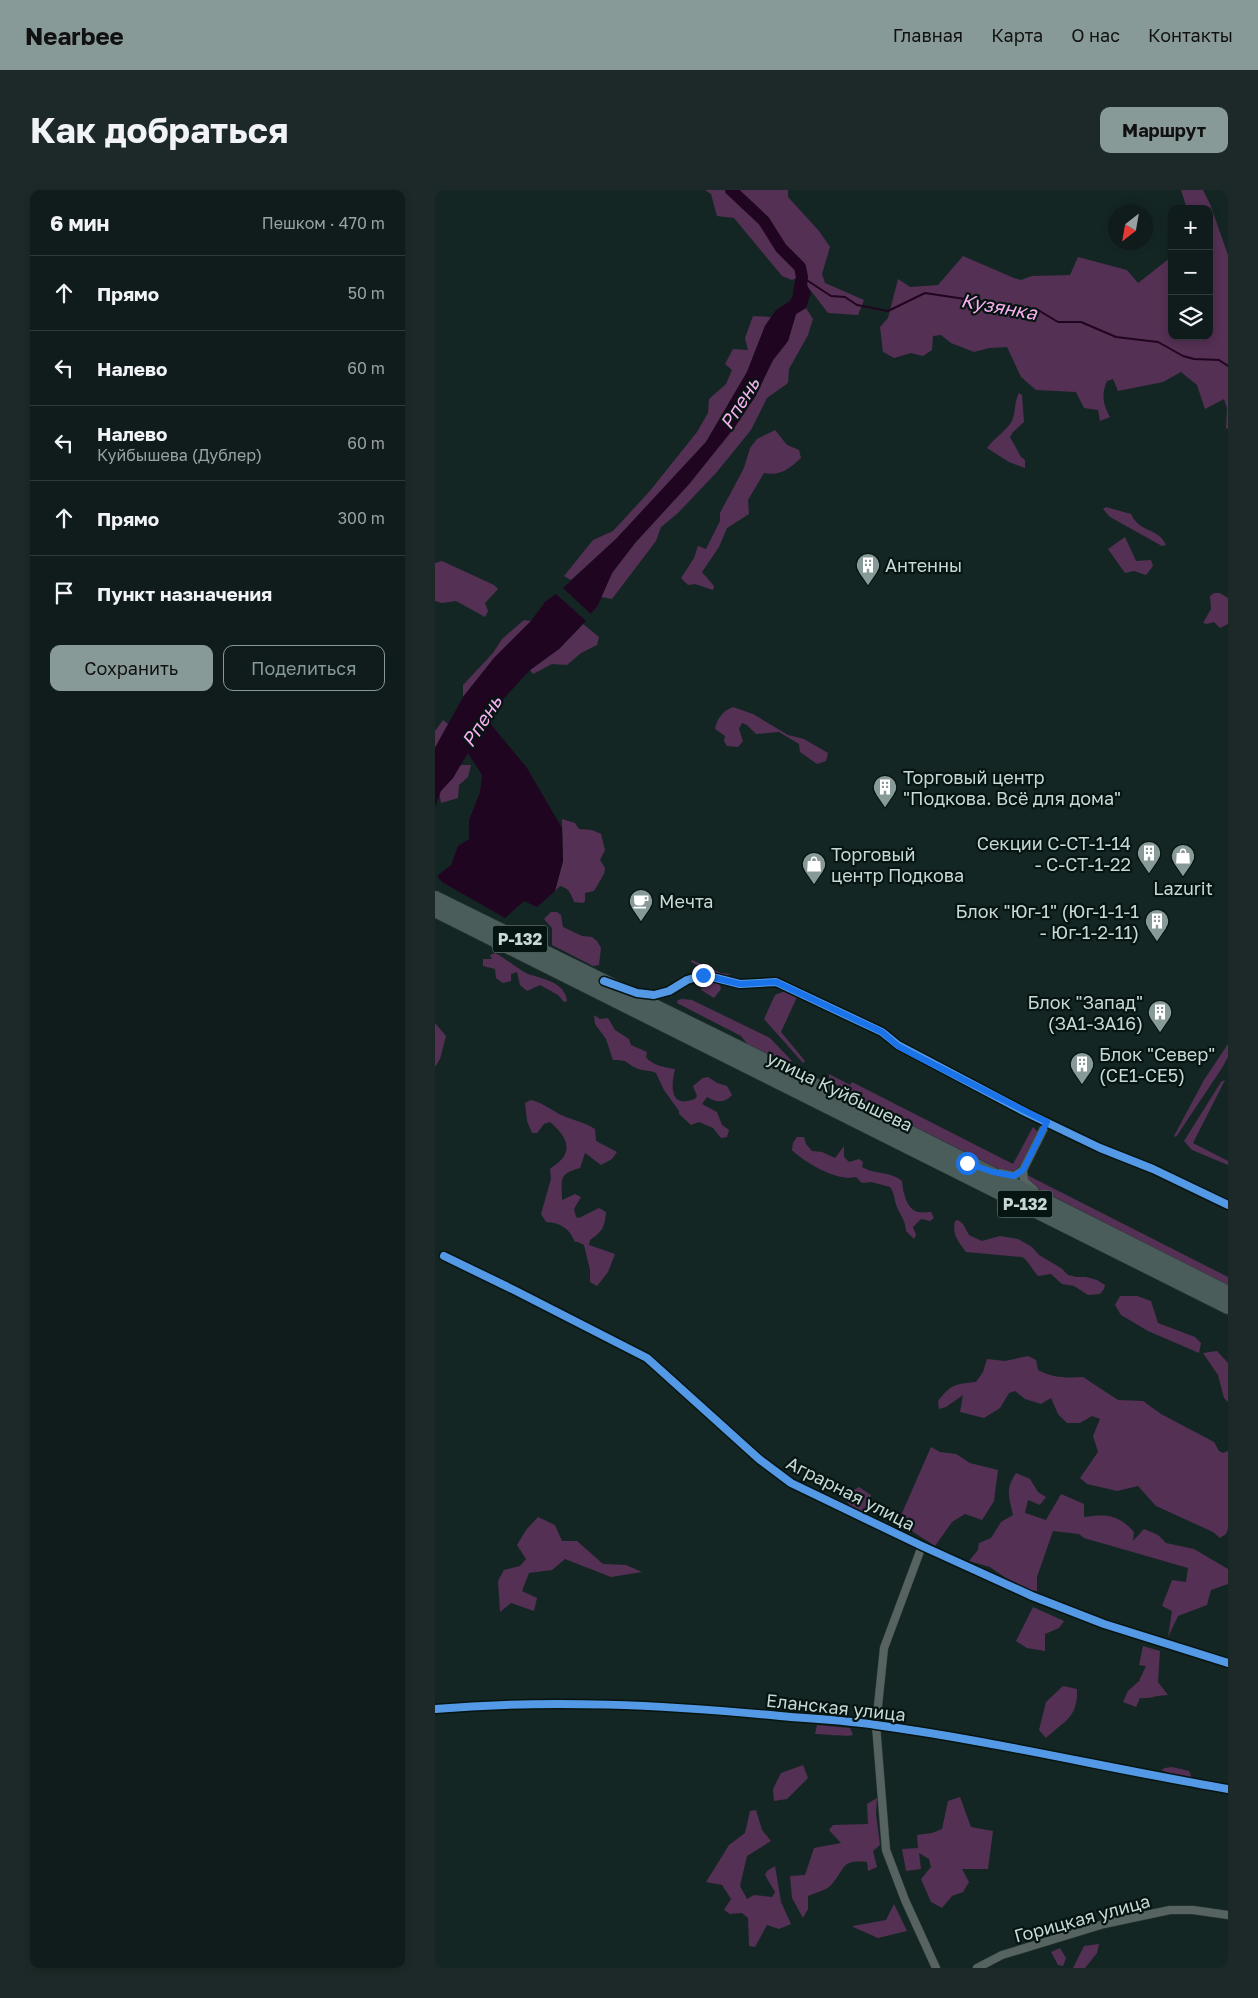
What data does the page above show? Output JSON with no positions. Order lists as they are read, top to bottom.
{
  "streets": {
    "highway": ["Р-132", "улица Куйбышева"],
    "street": ["Аграрная улица", "Еланская улица", "Горицкая улица"]
  },
  "water": ["Кузянка", "Рпень"],
  "places": {
    "building": [
      "Антенны",
      "Торговый центр \"Подкова. Всё для дома\"",
      "Секции С-СТ-1-14 - С-СТ-1-22",
      "Блок \"Юг-1\" (Юг-1-1-1 - Юг-1-2-11)",
      "Блок \"Запад\" (ЗА1-ЗА16)",
      "Блок \"Север\" (СЕ1-СЕ5)"
    ],
    "shop": ["Lazurit", "Торговый центр Подкова"],
    "cafe": ["Мечта"]
  },
  "north": "bottom left",
  "page": {
    "header": "Nearbee",
    "nav": [
      "Главная",
      "Карта",
      "О нас",
      "Контакты"
    ],
    "buttons": [
      "Маршрут",
      ["Сохранить", "Поделиться"]
    ],
    "title": "Как добраться",
    "heading": ["6 мин", "Пешком · 470 m"],
    "map_buttons": ["+", "−"],
    "list": [
      ["Прямо", "50 m"],
      ["Налево", "60 m"],
      ["Налево", "Куйбышева (Дублер)", "60 m"],
      ["Прямо", "300 m"],
      "Пункт назначения"
    ]
  }
}
